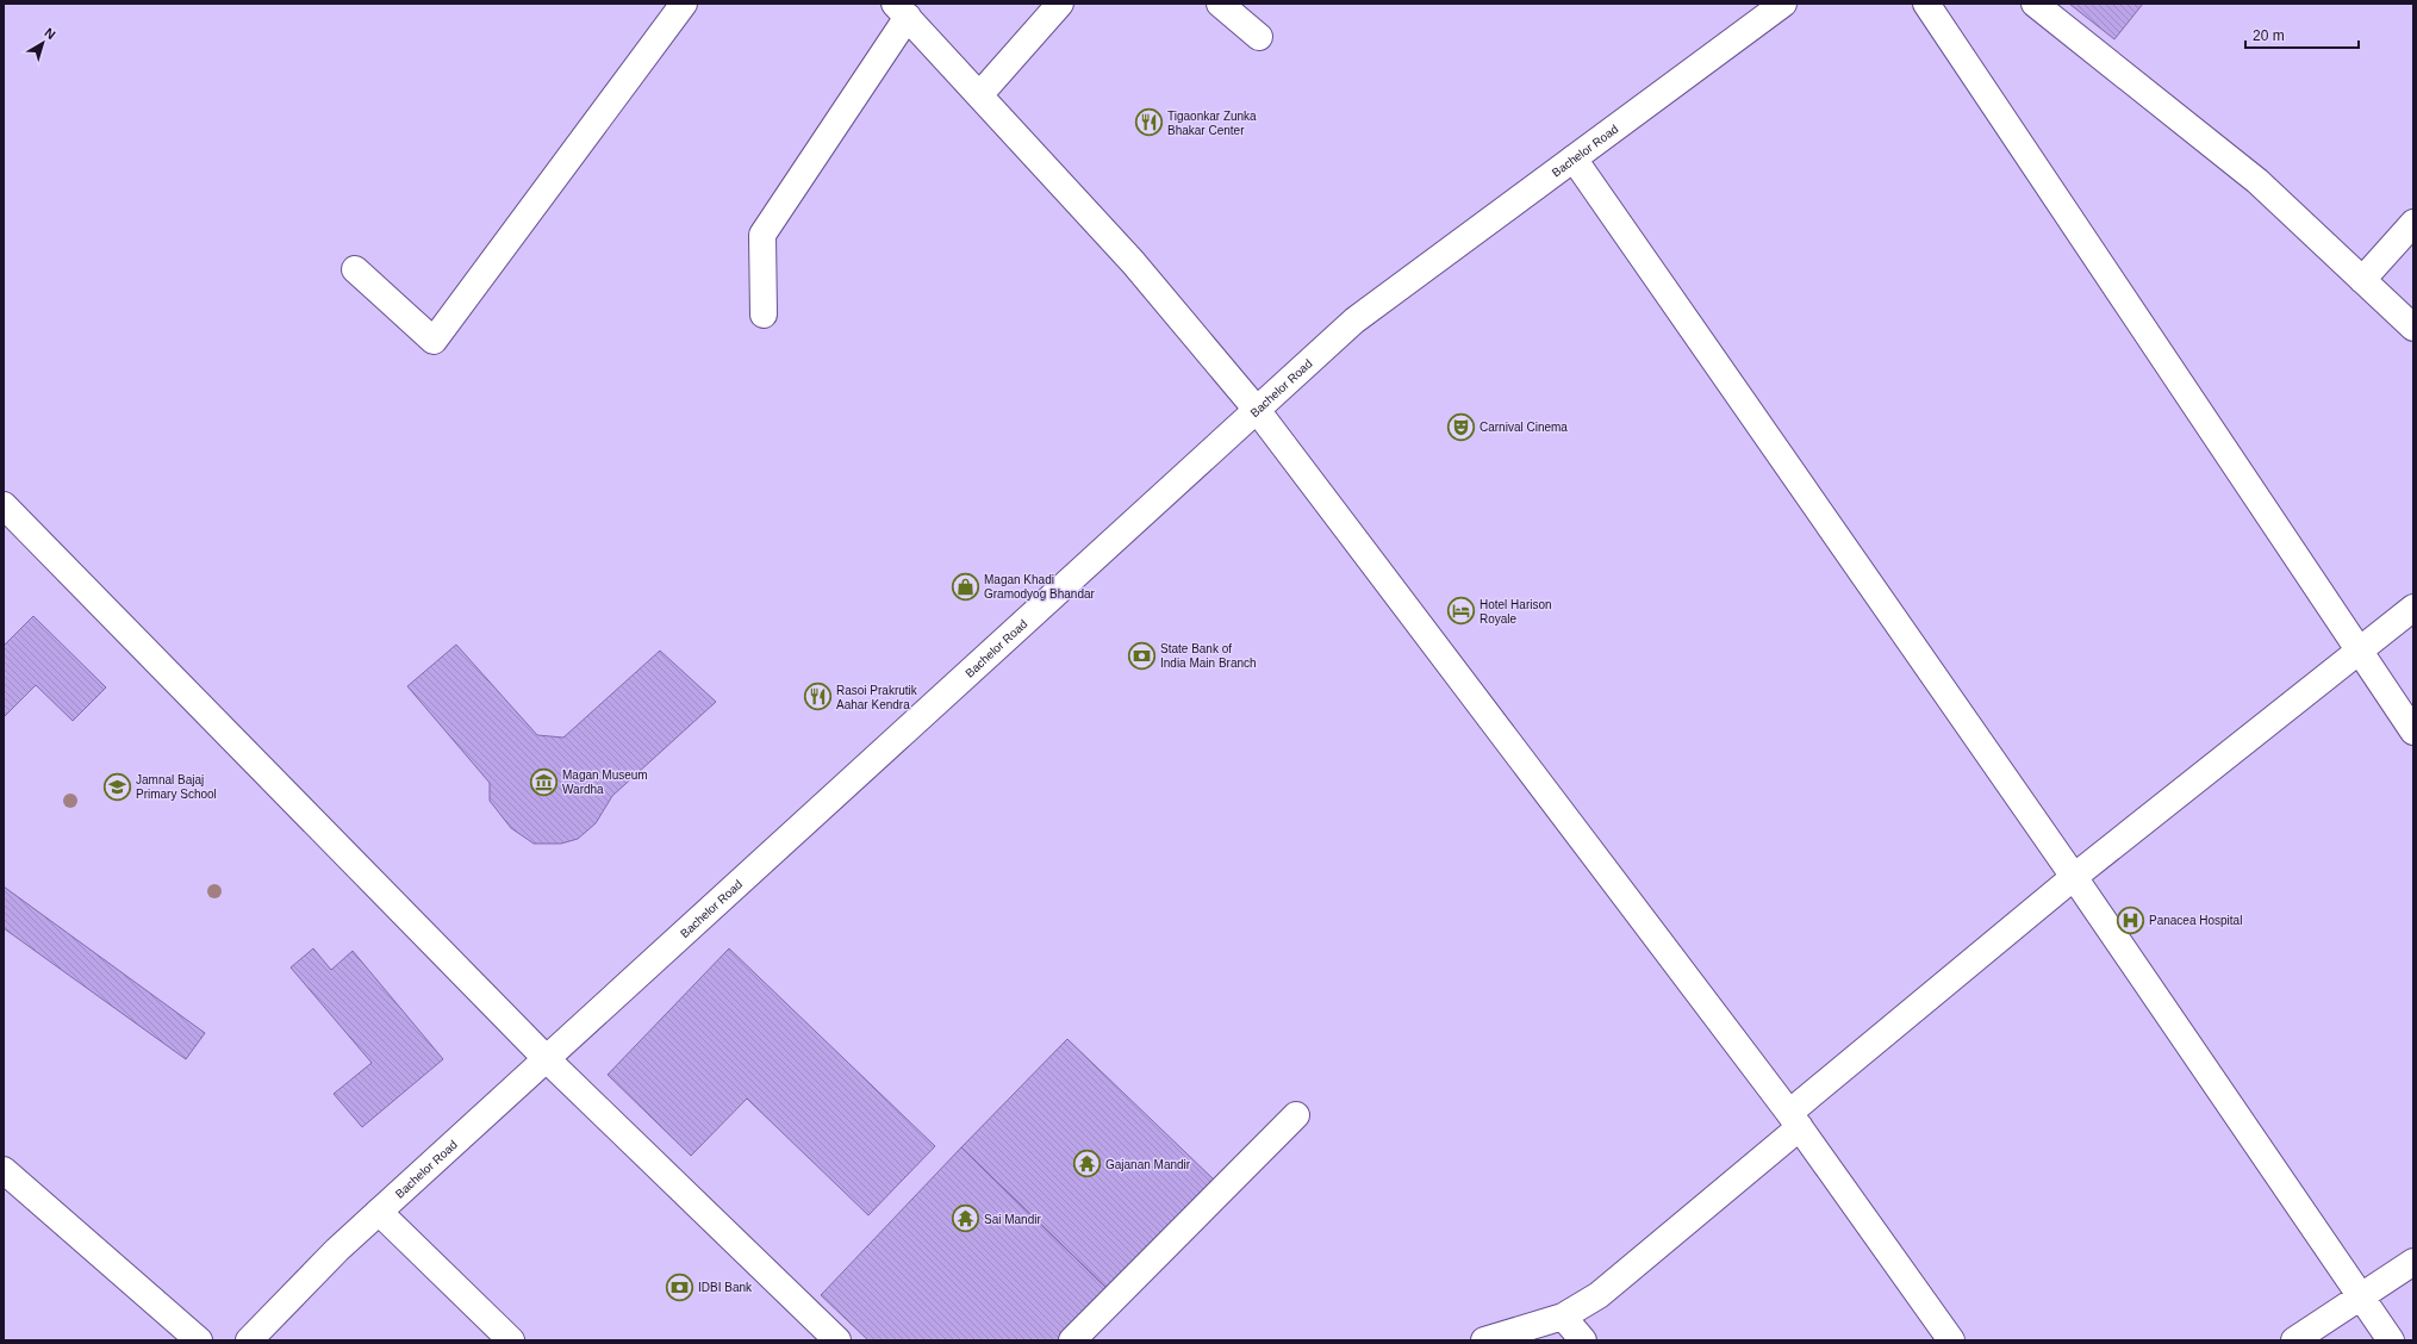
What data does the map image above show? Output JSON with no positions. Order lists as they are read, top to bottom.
{
  "streets": {
    "street": ["Bachelor Road"]
  },
  "places": {
    "restaurant": ["Tigaonkar Zunka Bhakar Center", "Rasoi Prakrutik Aahar Kendra"],
    "theatre": ["Carnival Cinema"],
    "shop": ["Magan Khadi Gramodyog Bhandar"],
    "hotel": ["Hotel Harison Royale"],
    "bank": ["State Bank of India Main Branch", "IDBI Bank"],
    "museum": ["Magan Museum Wardha"],
    "school or university": ["Jamnal Bajaj Primary School"],
    "hospital": ["Panacea Hospital"],
    "temple": ["Gajanan Mandir", "Sai Mandir"]
  },
  "scale_bar": "20 m",
  "north": "top right"
}
